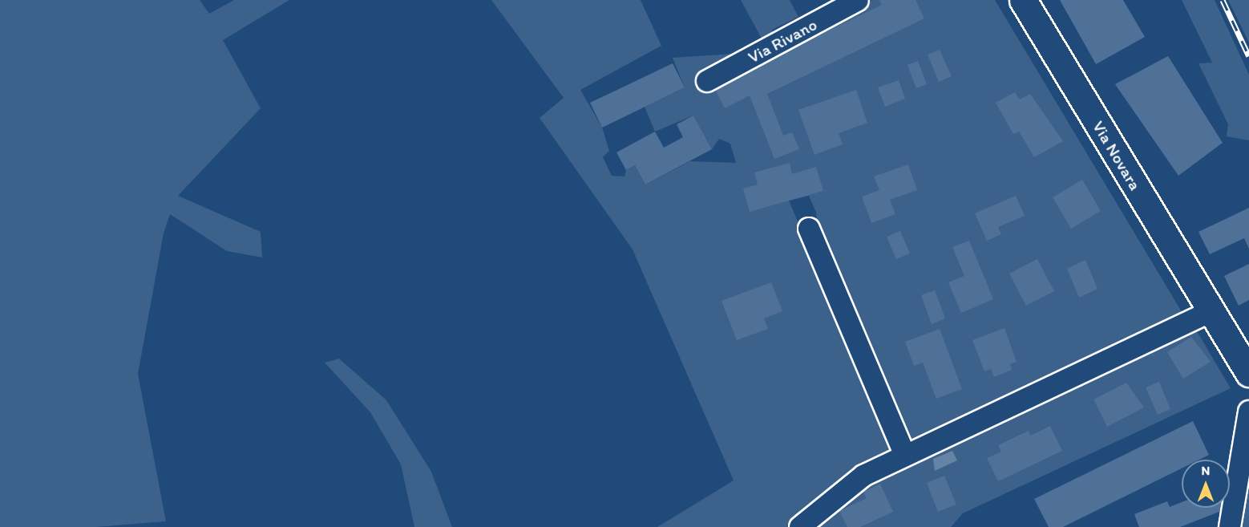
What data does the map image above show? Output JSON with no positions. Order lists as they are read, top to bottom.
{
  "streets": {
    "main road": ["Via Novara"],
    "street": ["Via Rivano"]
  },
  "north": "top"
}
